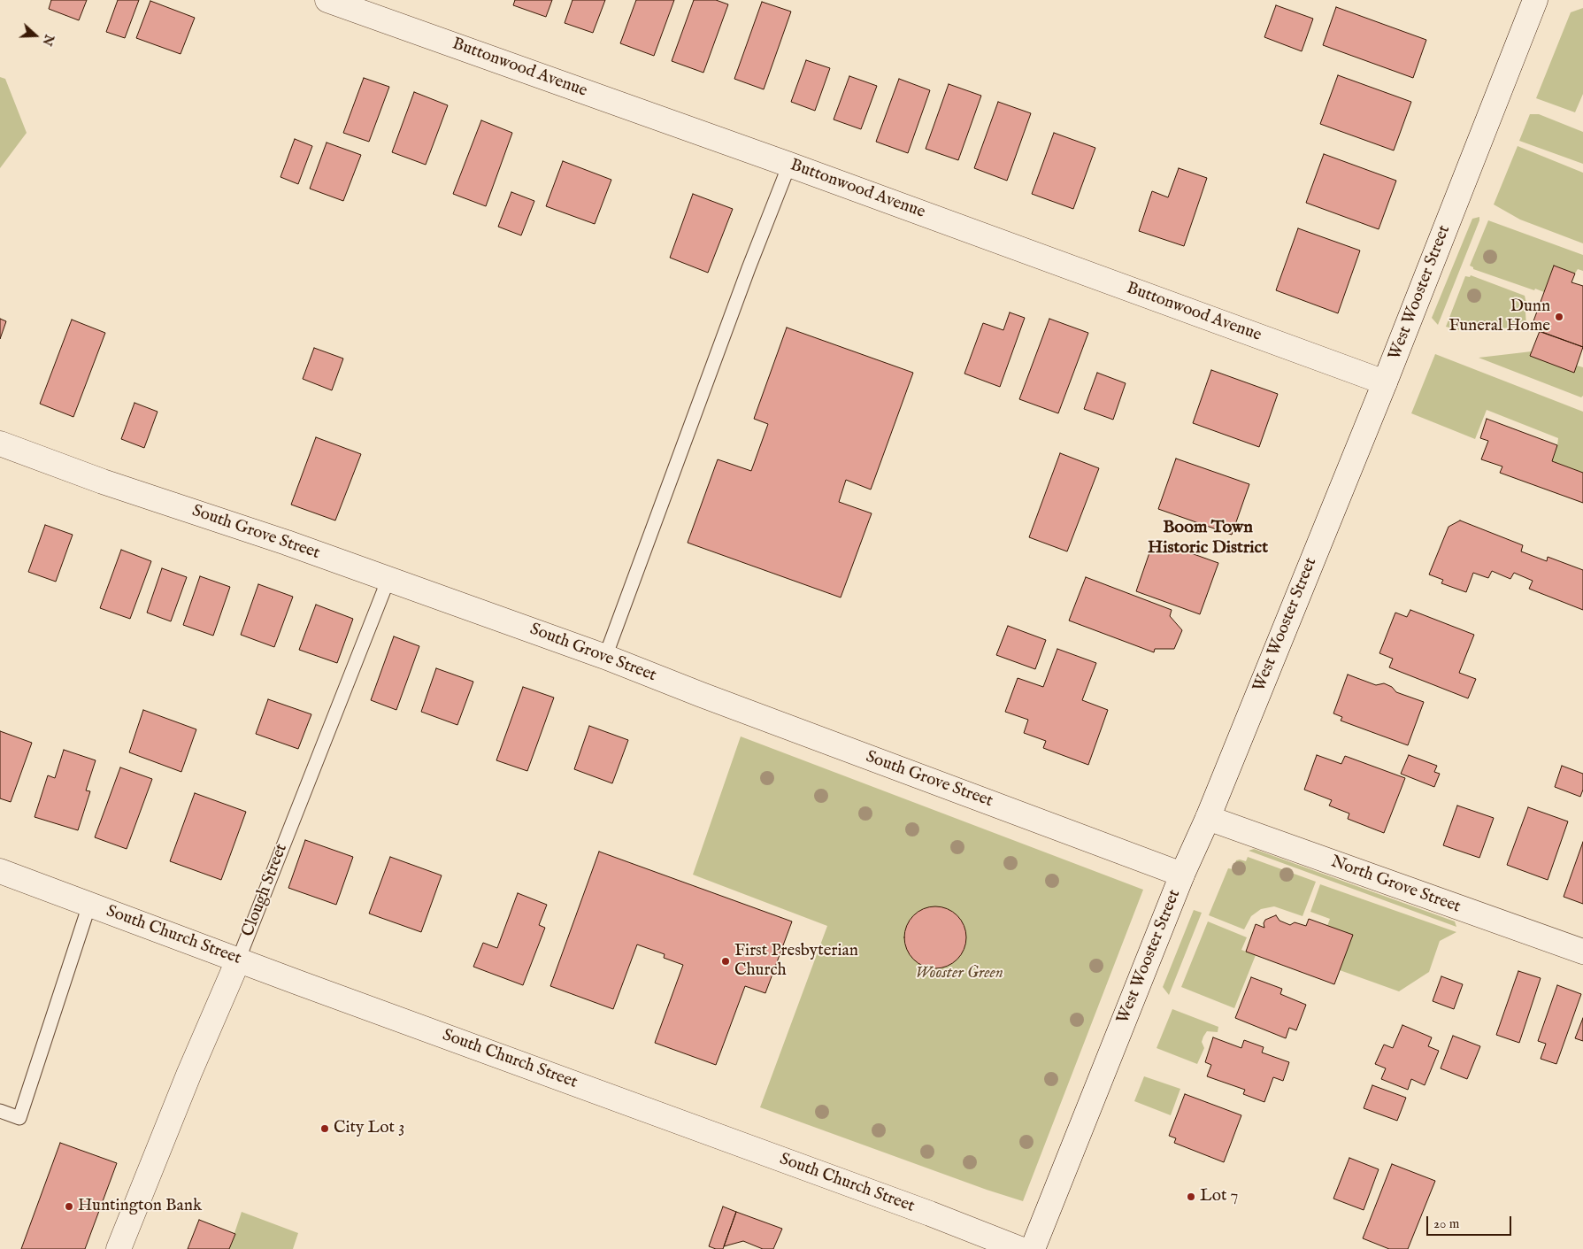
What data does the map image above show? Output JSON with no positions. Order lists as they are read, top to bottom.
{
  "streets": {
    "street": [
      "Buttonwood Avenue",
      "West Wooster Street",
      "South Grove Street",
      "North Grove Street",
      "Clough Street",
      "South Church Street"
    ]
  },
  "crossings": [
    ["Buttonwood Avenue", "West Wooster Street"],
    ["West Wooster Street", "South Grove Street"],
    ["West Wooster Street", "North Grove Street"],
    ["South Grove Street", "Clough Street"],
    ["Clough Street", "South Church Street"]
  ],
  "districts": ["Boom Town Historic District"],
  "parks": ["Wooster Green"],
  "places": [
    "Dunn Funeral Home",
    "First Presbyterian Church",
    "City Lot 3",
    "Lot 7",
    "Huntington Bank"
  ],
  "scale_bar": "20 m",
  "north": "right"
}
